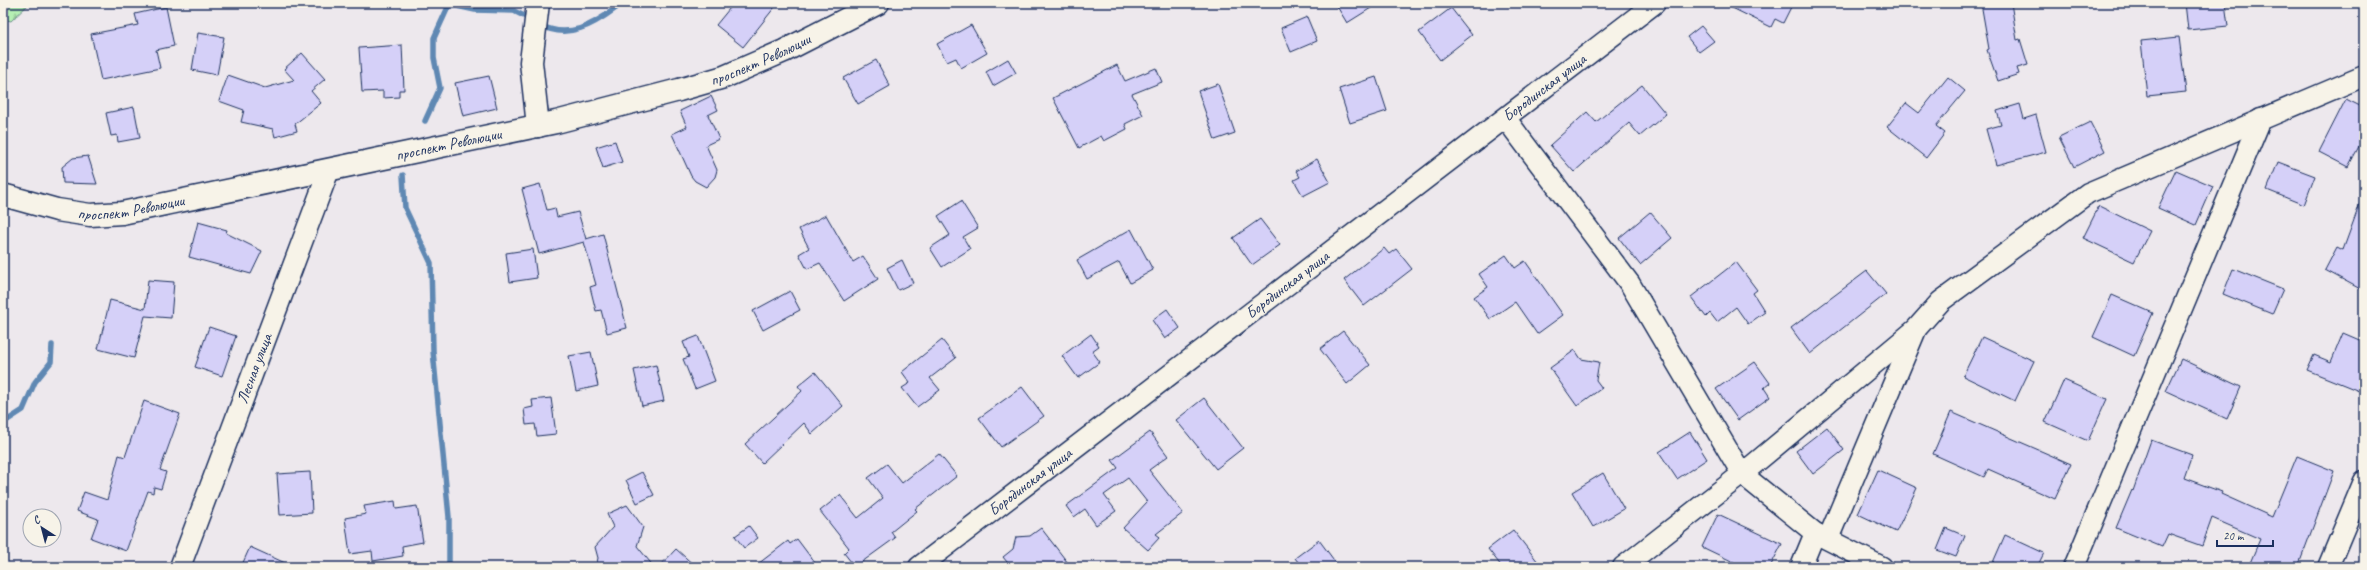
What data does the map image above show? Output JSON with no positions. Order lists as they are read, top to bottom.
{
  "streets": {
    "street": ["проспект Революции", "Бородинская улица", "Лесная улица"]
  },
  "crossings": [
    ["проспект Революции", "Лесная улица"]
  ],
  "scale_bar": "20 m",
  "north": "top left"
}
